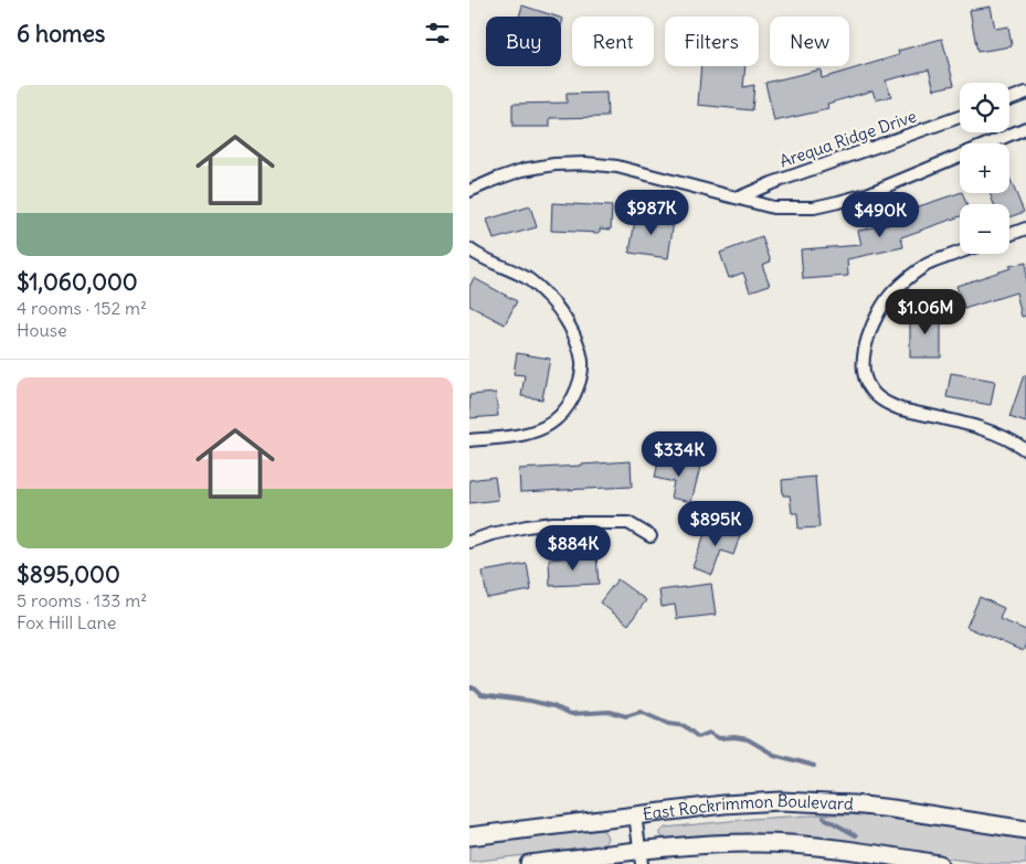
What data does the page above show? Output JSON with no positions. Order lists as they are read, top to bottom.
{
  "streets": {
    "main road": ["East Rockrimmon Boulevard"],
    "street": ["Arequa Ridge Drive"]
  },
  "page": {
    "heading": "6 homes",
    "chip": [
      "Buy",
      "Rent",
      "Filters",
      "New"
    ],
    "list": [
      {
        "name": "$1,060,000",
        "note": "4 rooms · 152 m² · House"
      },
      {
        "name": "$895,000",
        "note": "5 rooms · 133 m² · Fox Hill Lane"
      }
    ],
    "map_buttons": ["+", "−"],
    "price": [
      "$987K",
      "$490K",
      "$1.06M",
      "$334K",
      "$895K",
      "$884K"
    ]
  }
}
